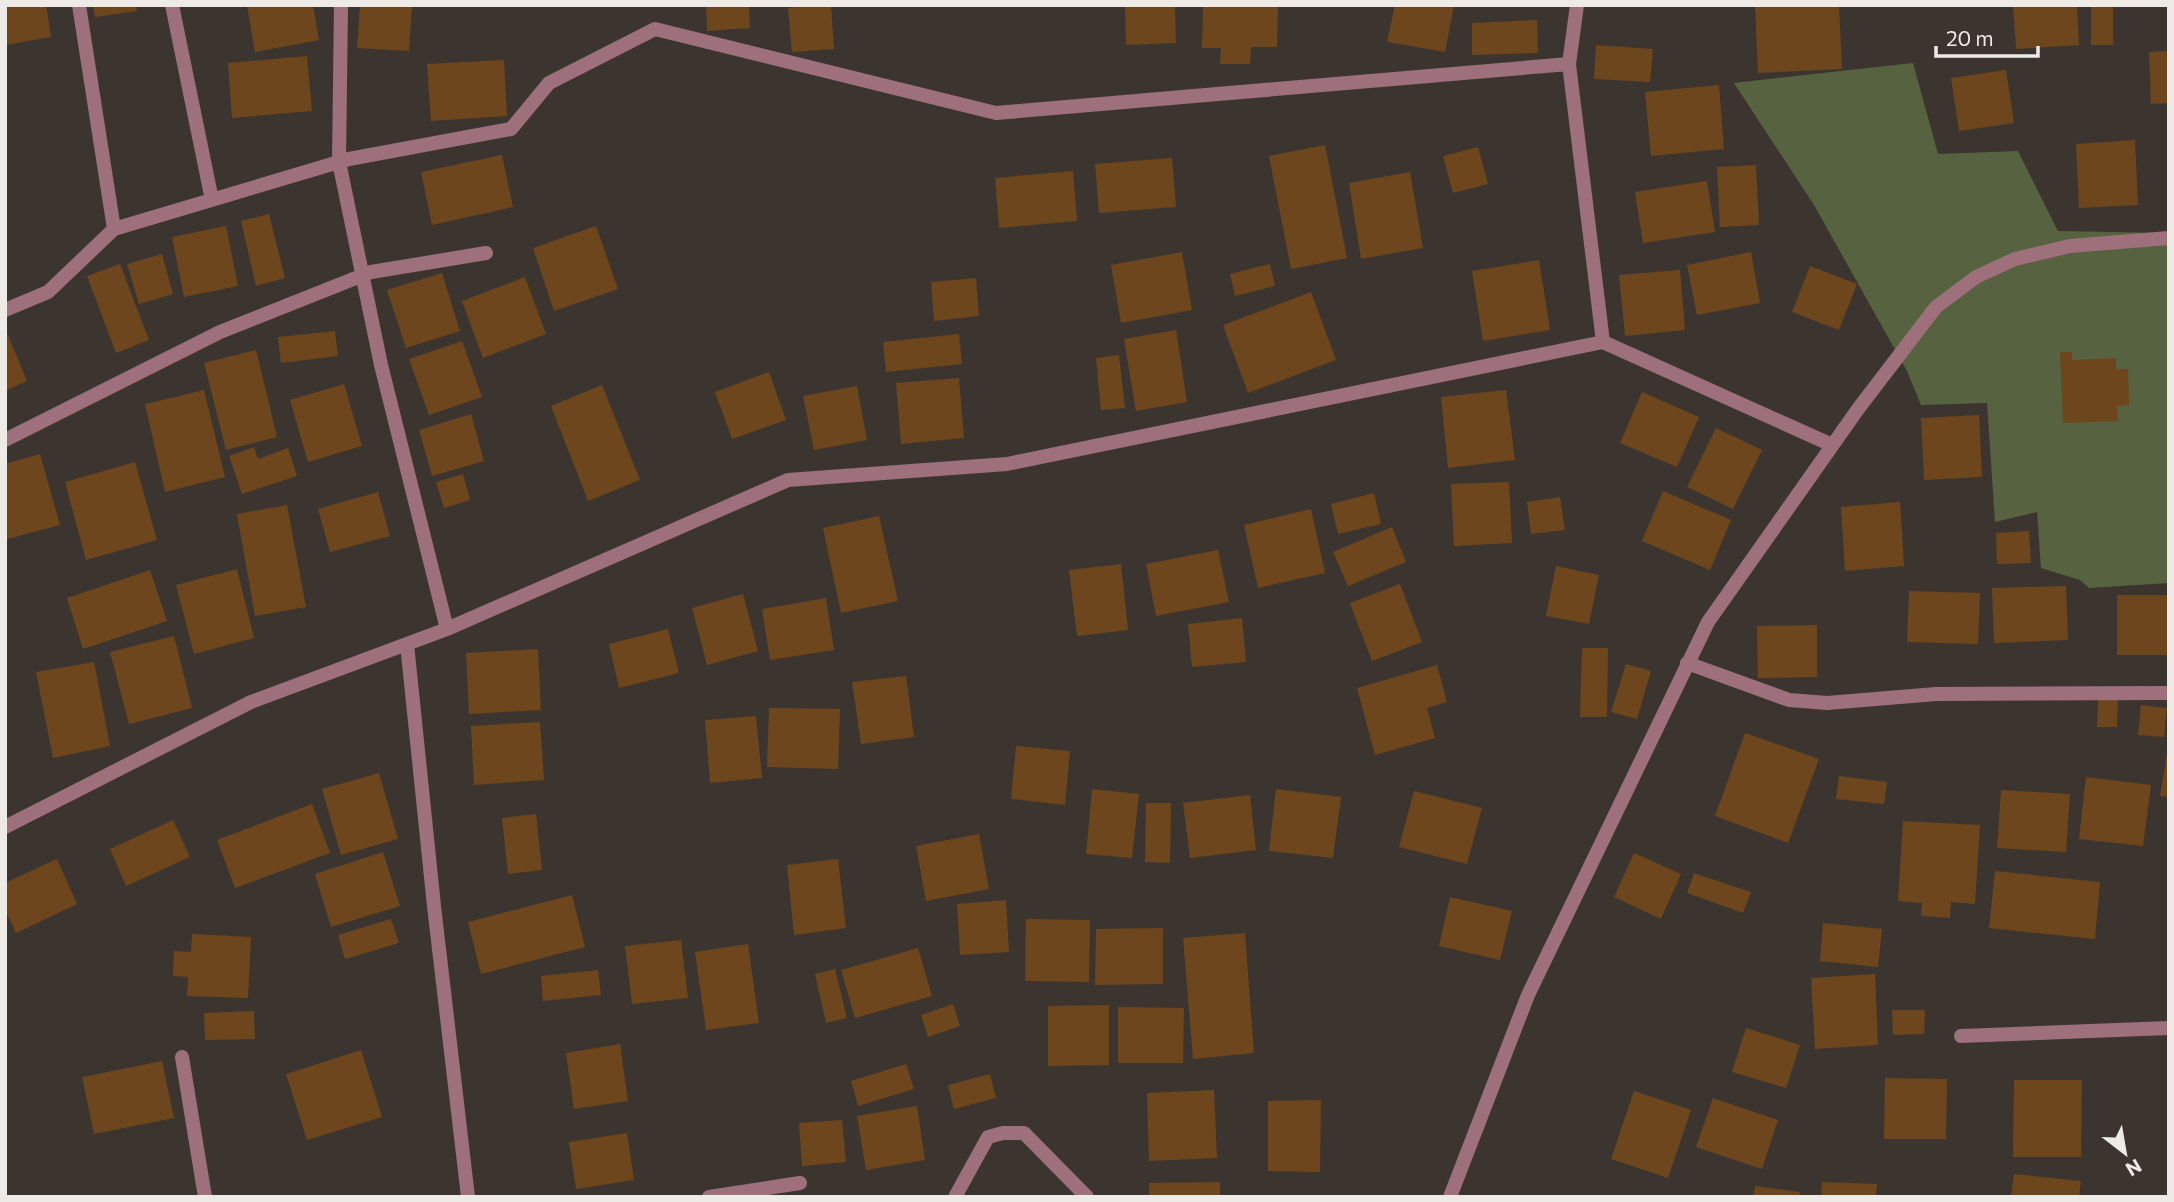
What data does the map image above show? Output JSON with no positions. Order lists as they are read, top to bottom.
{
  "scale_bar": "20 m",
  "north": "bottom right"
}
